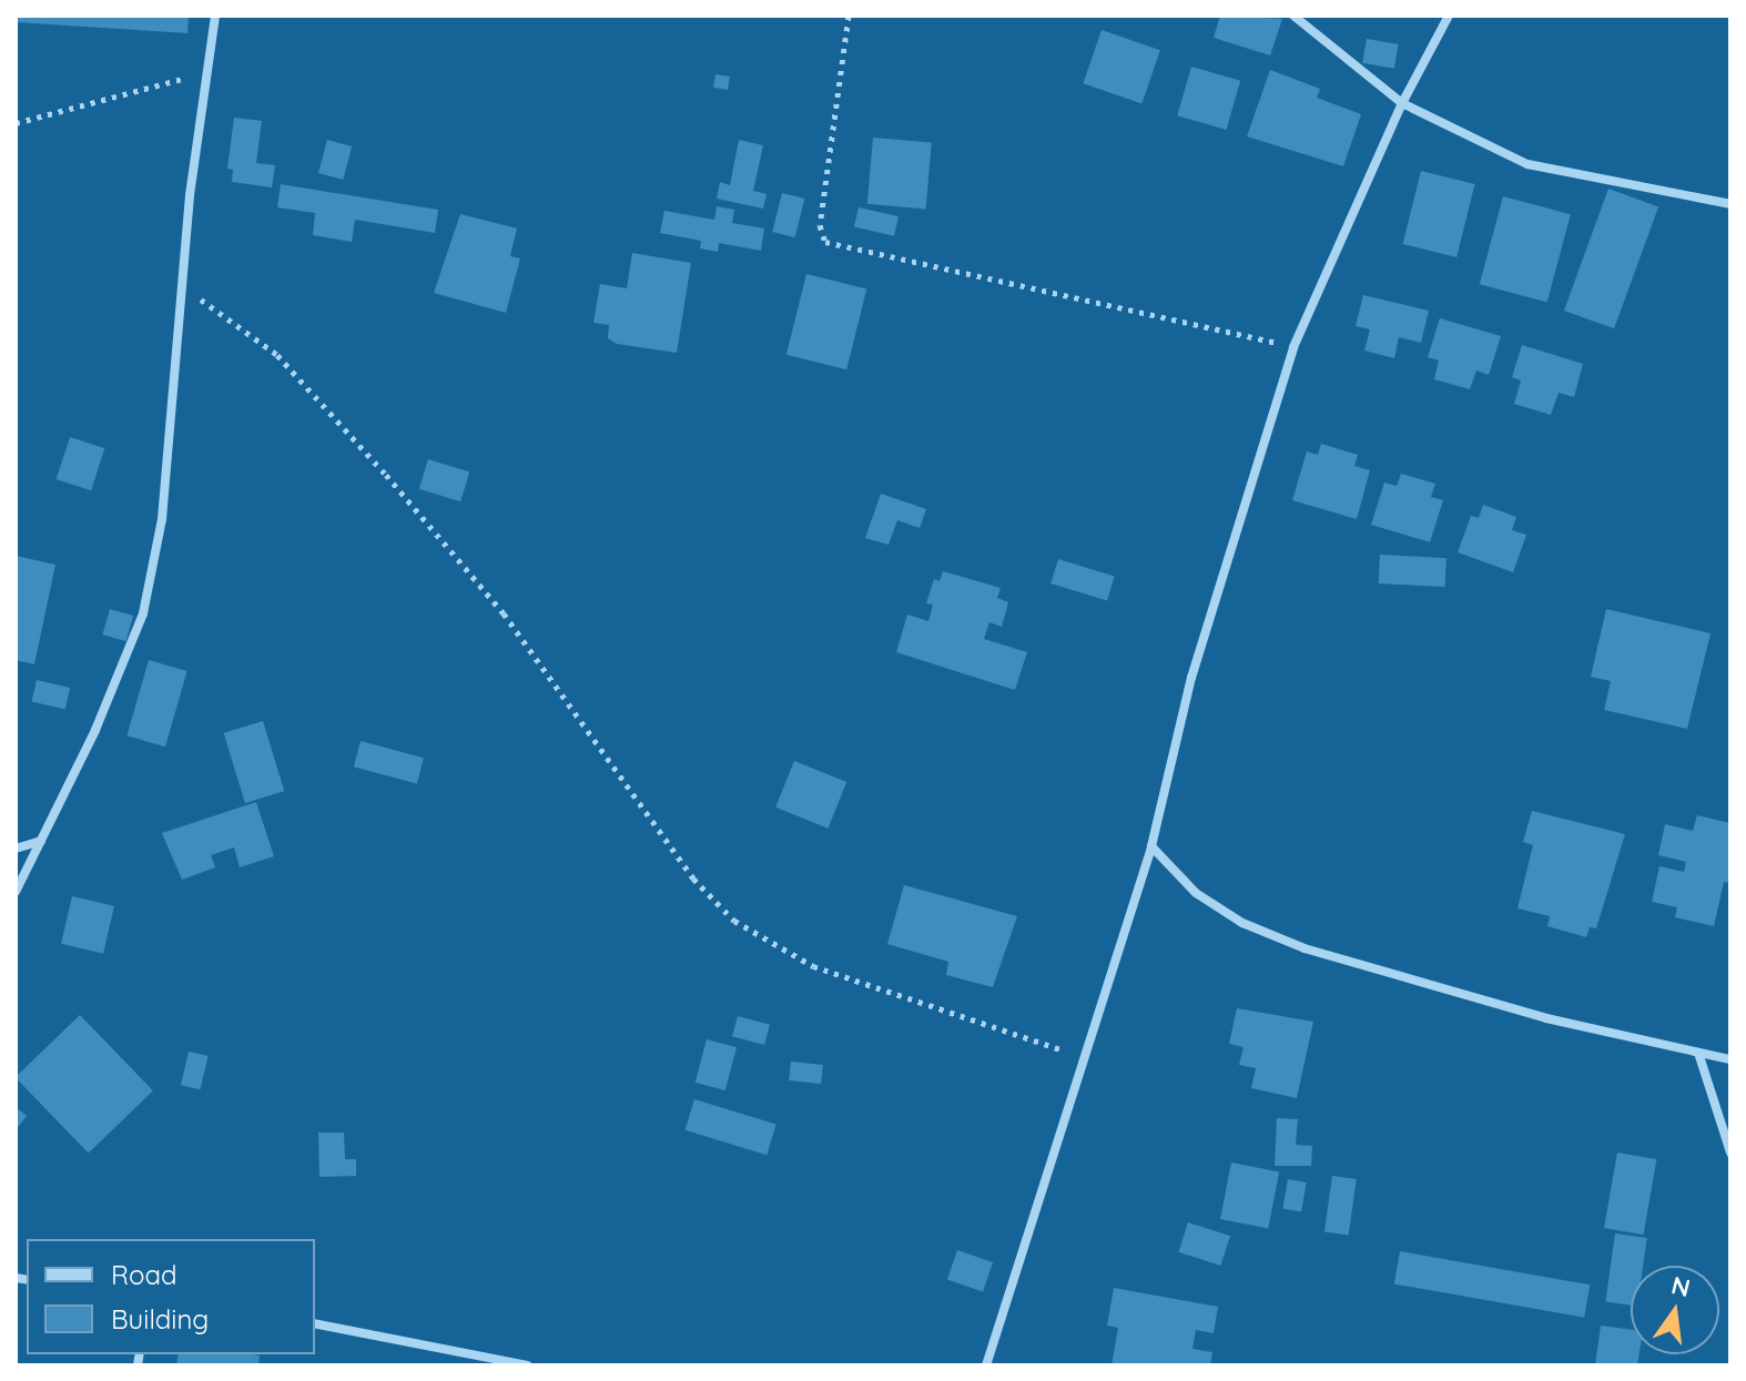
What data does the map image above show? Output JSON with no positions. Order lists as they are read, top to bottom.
{
  "legend": ["Road", "Building"],
  "north": "top"
}
